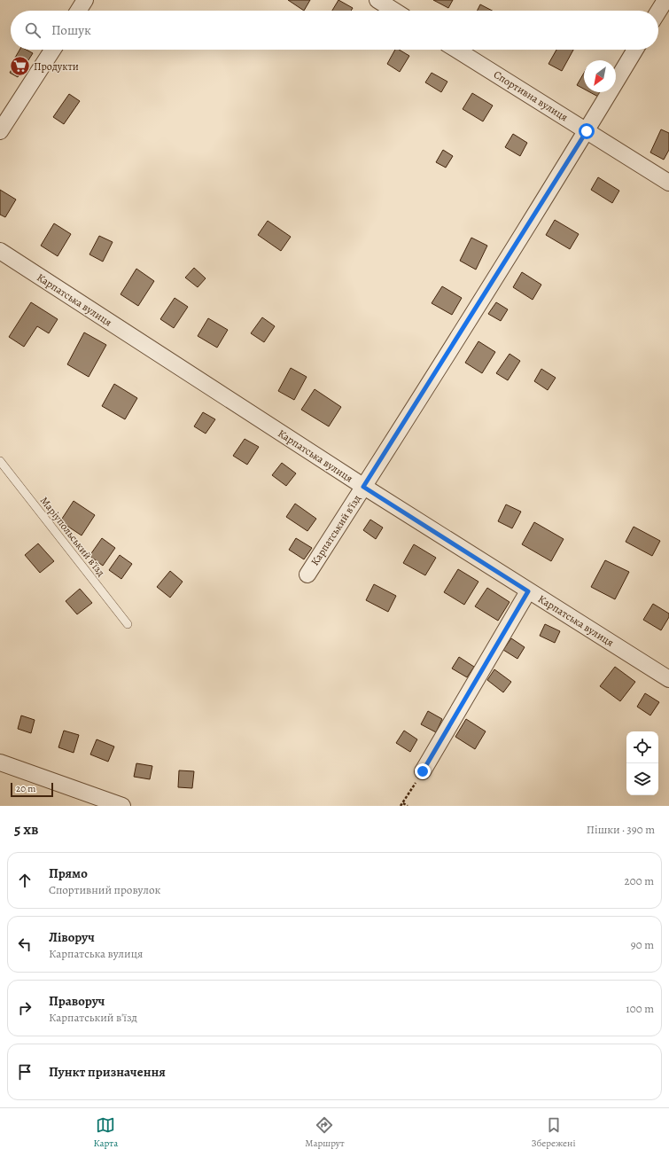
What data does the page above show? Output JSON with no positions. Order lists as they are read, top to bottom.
{
  "streets": {
    "street": ["Спортивна вулиця", "Карпатська вулиця", "Карпатський в'їзд"],
    "lane": ["Маріупольський в'їзд"]
  },
  "crossings": [
    ["Спортивна вулиця", "Карпатський в'їзд"],
    ["Карпатська вулиця", "Карпатський в'їзд"]
  ],
  "places": {
    "supermarket": ["Продукти"]
  },
  "scale_bar": "20 m",
  "north": "bottom left",
  "page": {
    "search": "Пошук",
    "scale": "20 m",
    "heading": ["5 хв", "Пішки · 390 m"],
    "list": [
      ["Прямо", "Спортивний провулок", "200 m"],
      ["Ліворуч", "Карпатська вулиця", "90 m"],
      ["Праворуч", "Карпатський в'їзд", "100 m"],
      "Пункт призначення"
    ],
    "nav": ["Карта", "Маршрут", "Збережені"]
  }
}
